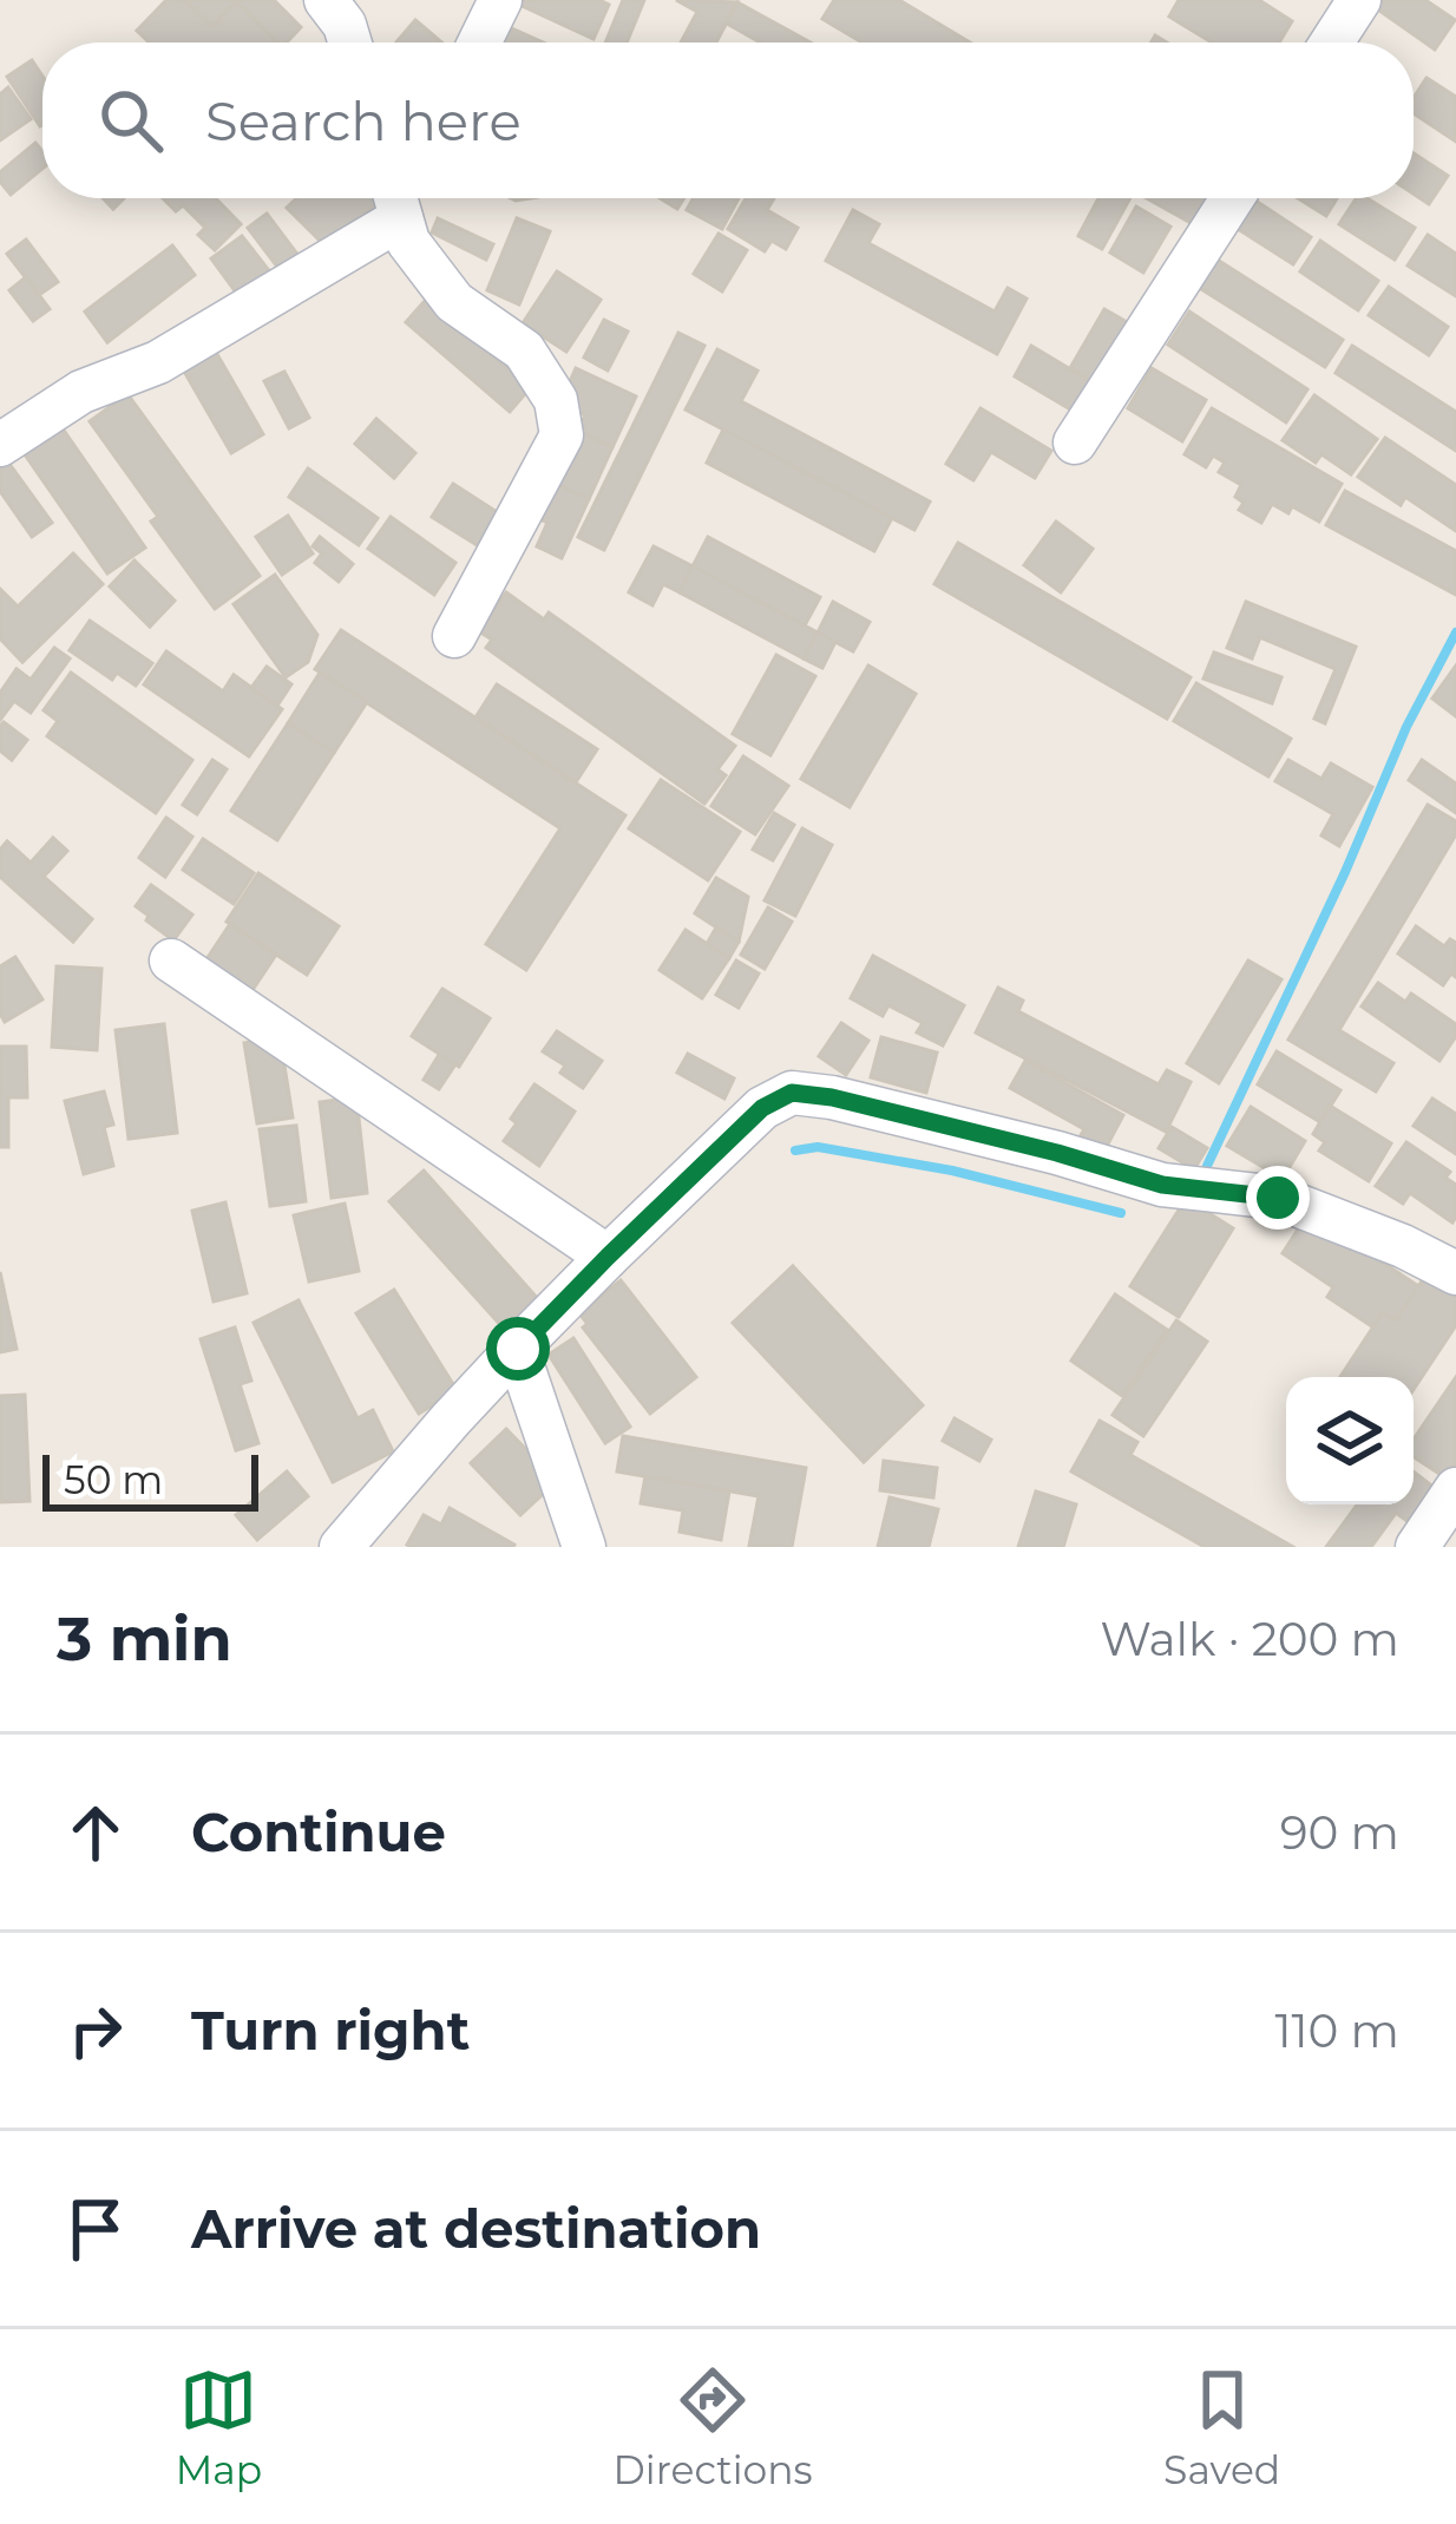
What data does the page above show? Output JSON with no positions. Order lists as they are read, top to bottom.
{
  "scale_bar": "50 m",
  "page": {
    "search": "Search here",
    "scale": "50 m",
    "heading": ["3 min", "Walk · 200 m"],
    "list": [
      ["Continue", "90 m"],
      ["Turn right", "110 m"],
      "Arrive at destination"
    ],
    "nav": ["Map", "Directions", "Saved"]
  }
}
